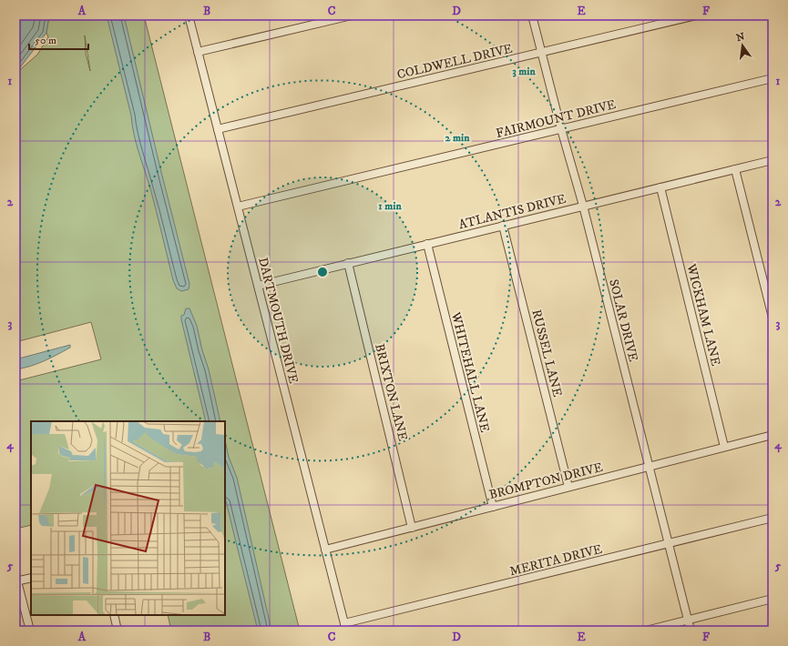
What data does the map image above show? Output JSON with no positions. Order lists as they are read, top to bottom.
{
  "streets": {
    "street": [
      "COLDWELL DRIVE",
      "FAIRMOUNT DRIVE",
      "ATLANTIS DRIVE",
      "WICKHAM LANE",
      "DARTMOUTH DRIVE",
      "SOLAR DRIVE",
      "RUSSEL LANE",
      "WHITEHALL LANE",
      "BRIXTON LANE",
      "BROMPTON DRIVE",
      "MERITA DRIVE"
    ]
  },
  "crossings": [
    ["COLDWELL DRIVE", "DARTMOUTH DRIVE"],
    ["COLDWELL DRIVE", "SOLAR DRIVE"],
    ["FAIRMOUNT DRIVE", "DARTMOUTH DRIVE"],
    ["FAIRMOUNT DRIVE", "SOLAR DRIVE"],
    ["ATLANTIS DRIVE", "WICKHAM LANE"],
    ["ATLANTIS DRIVE", "DARTMOUTH DRIVE"],
    ["ATLANTIS DRIVE", "SOLAR DRIVE"],
    ["ATLANTIS DRIVE", "RUSSEL LANE"],
    ["ATLANTIS DRIVE", "WHITEHALL LANE"],
    ["ATLANTIS DRIVE", "BRIXTON LANE"],
    ["WICKHAM LANE", "BROMPTON DRIVE"],
    ["DARTMOUTH DRIVE", "BROMPTON DRIVE"],
    ["DARTMOUTH DRIVE", "MERITA DRIVE"],
    ["SOLAR DRIVE", "BROMPTON DRIVE"],
    ["SOLAR DRIVE", "MERITA DRIVE"],
    ["RUSSEL LANE", "BROMPTON DRIVE"],
    ["WHITEHALL LANE", "BROMPTON DRIVE"],
    ["BRIXTON LANE", "BROMPTON DRIVE"]
  ],
  "scale_bar": "50 m",
  "north": "top",
  "grid": {
    "columns": [
      "A",
      "B",
      "C",
      "D",
      "E",
      "F"
    ],
    "rows": [
      "1",
      "2",
      "3",
      "4",
      "5"
    ]
  },
  "rings": ["3 min", "2 min", "1 min"]
}
